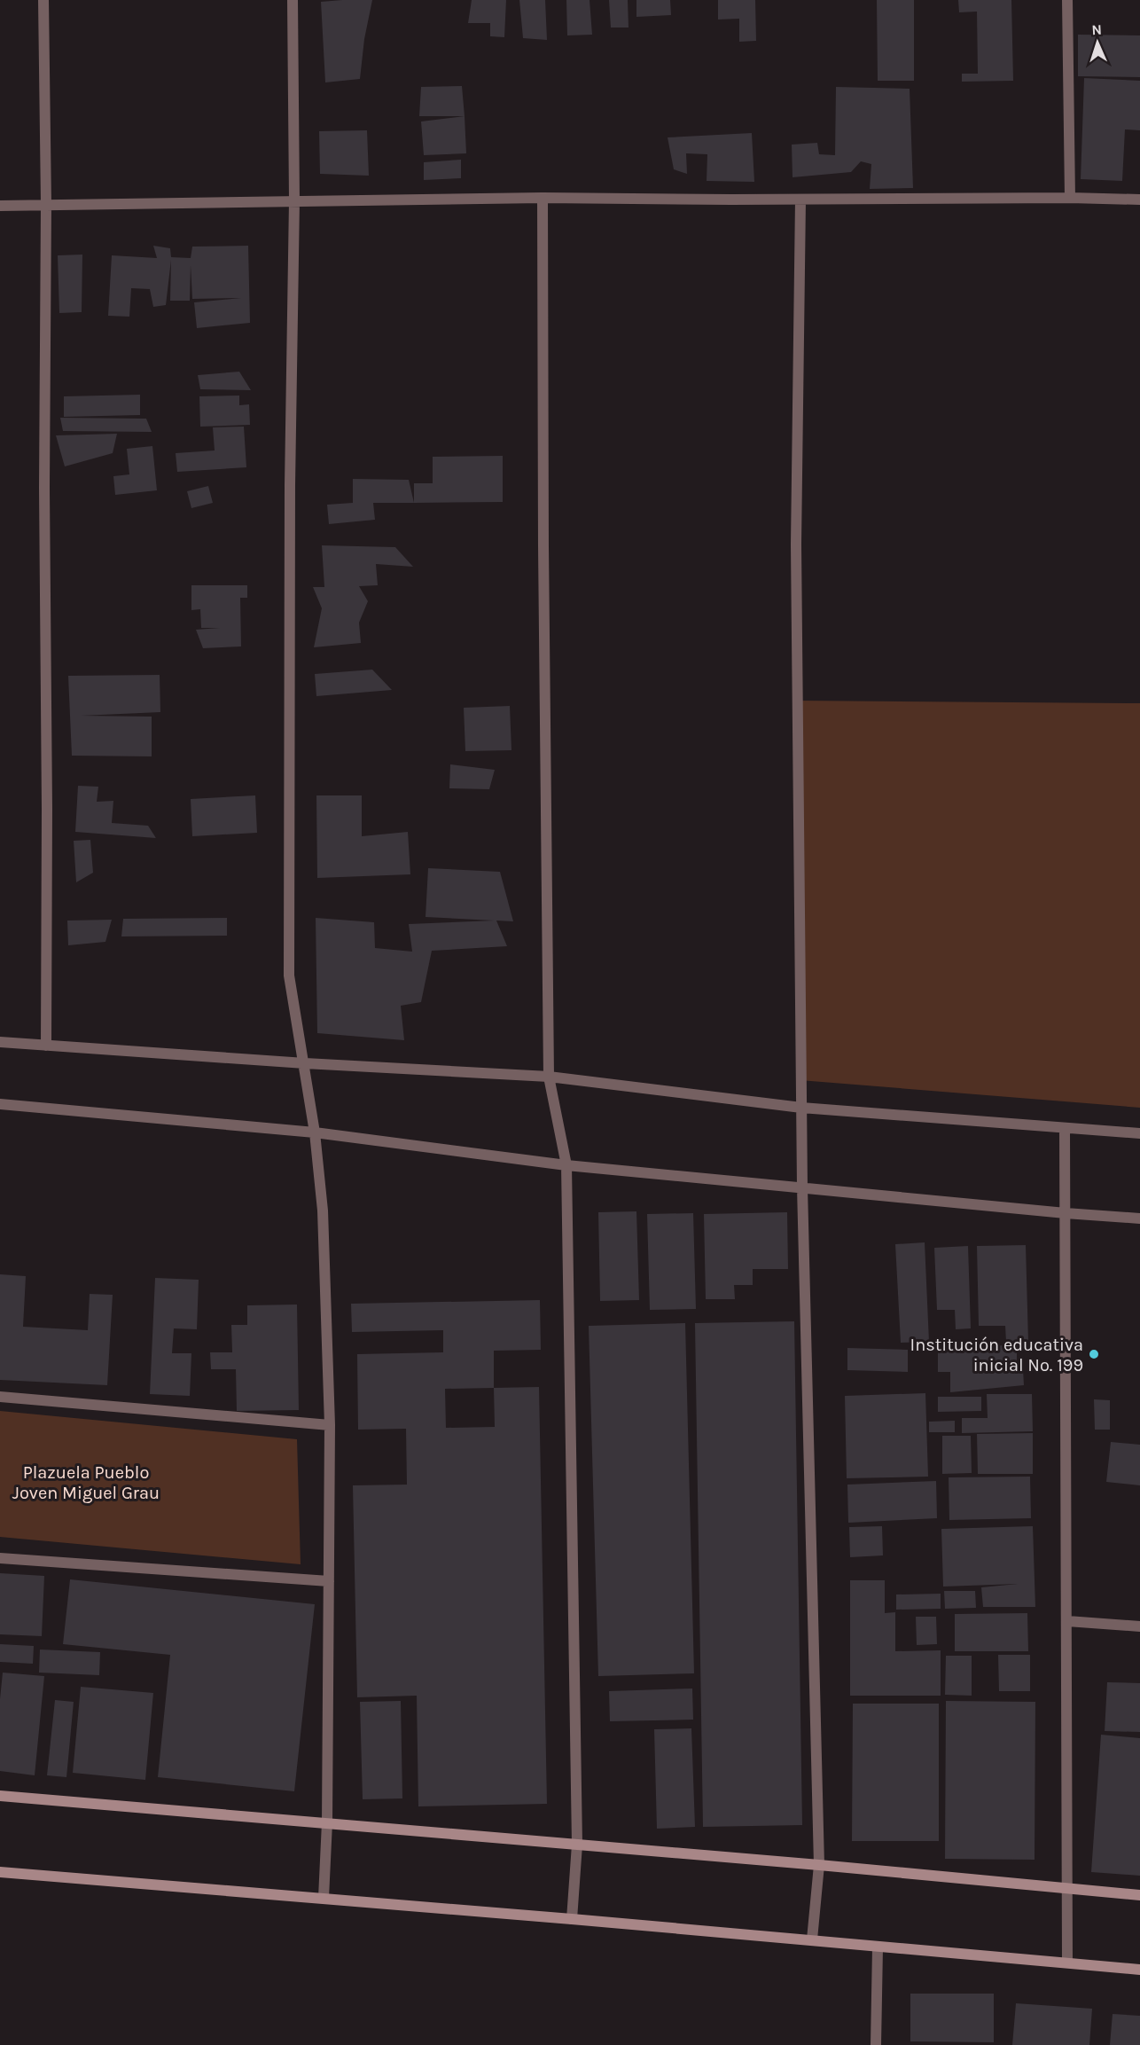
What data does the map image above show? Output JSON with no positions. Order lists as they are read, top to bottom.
{
  "parks": ["Plazuela Pueblo Joven Miguel Grau"],
  "places": ["Institución educativa inicial No. 199"],
  "north": "top"
}
